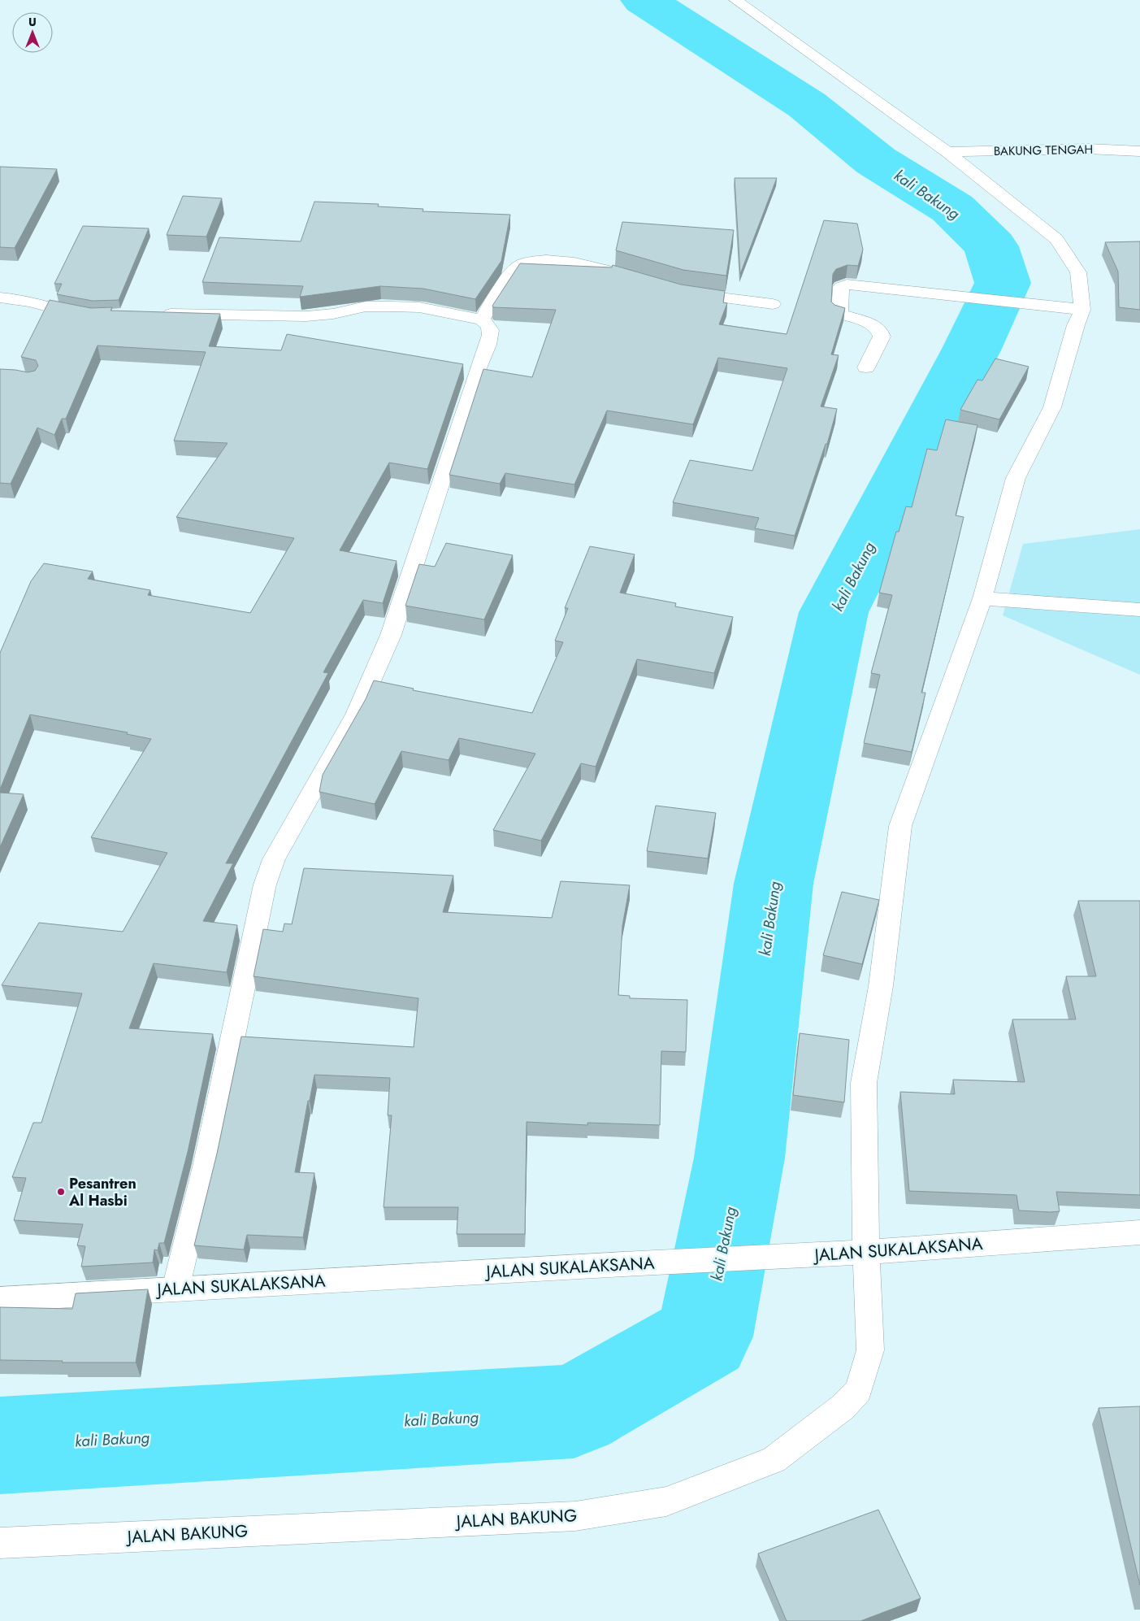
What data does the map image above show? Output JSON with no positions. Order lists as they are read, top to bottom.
{
  "streets": {
    "street": ["BAKUNG TENGAH", "JALAN SUKALAKSANA", "JALAN BAKUNG"]
  },
  "crossings": [
    ["JALAN SUKALAKSANA", "JALAN BAKUNG"]
  ],
  "water": ["kali Bakung"],
  "places": ["Pesantren Al Hasbi"],
  "north": "top"
}
